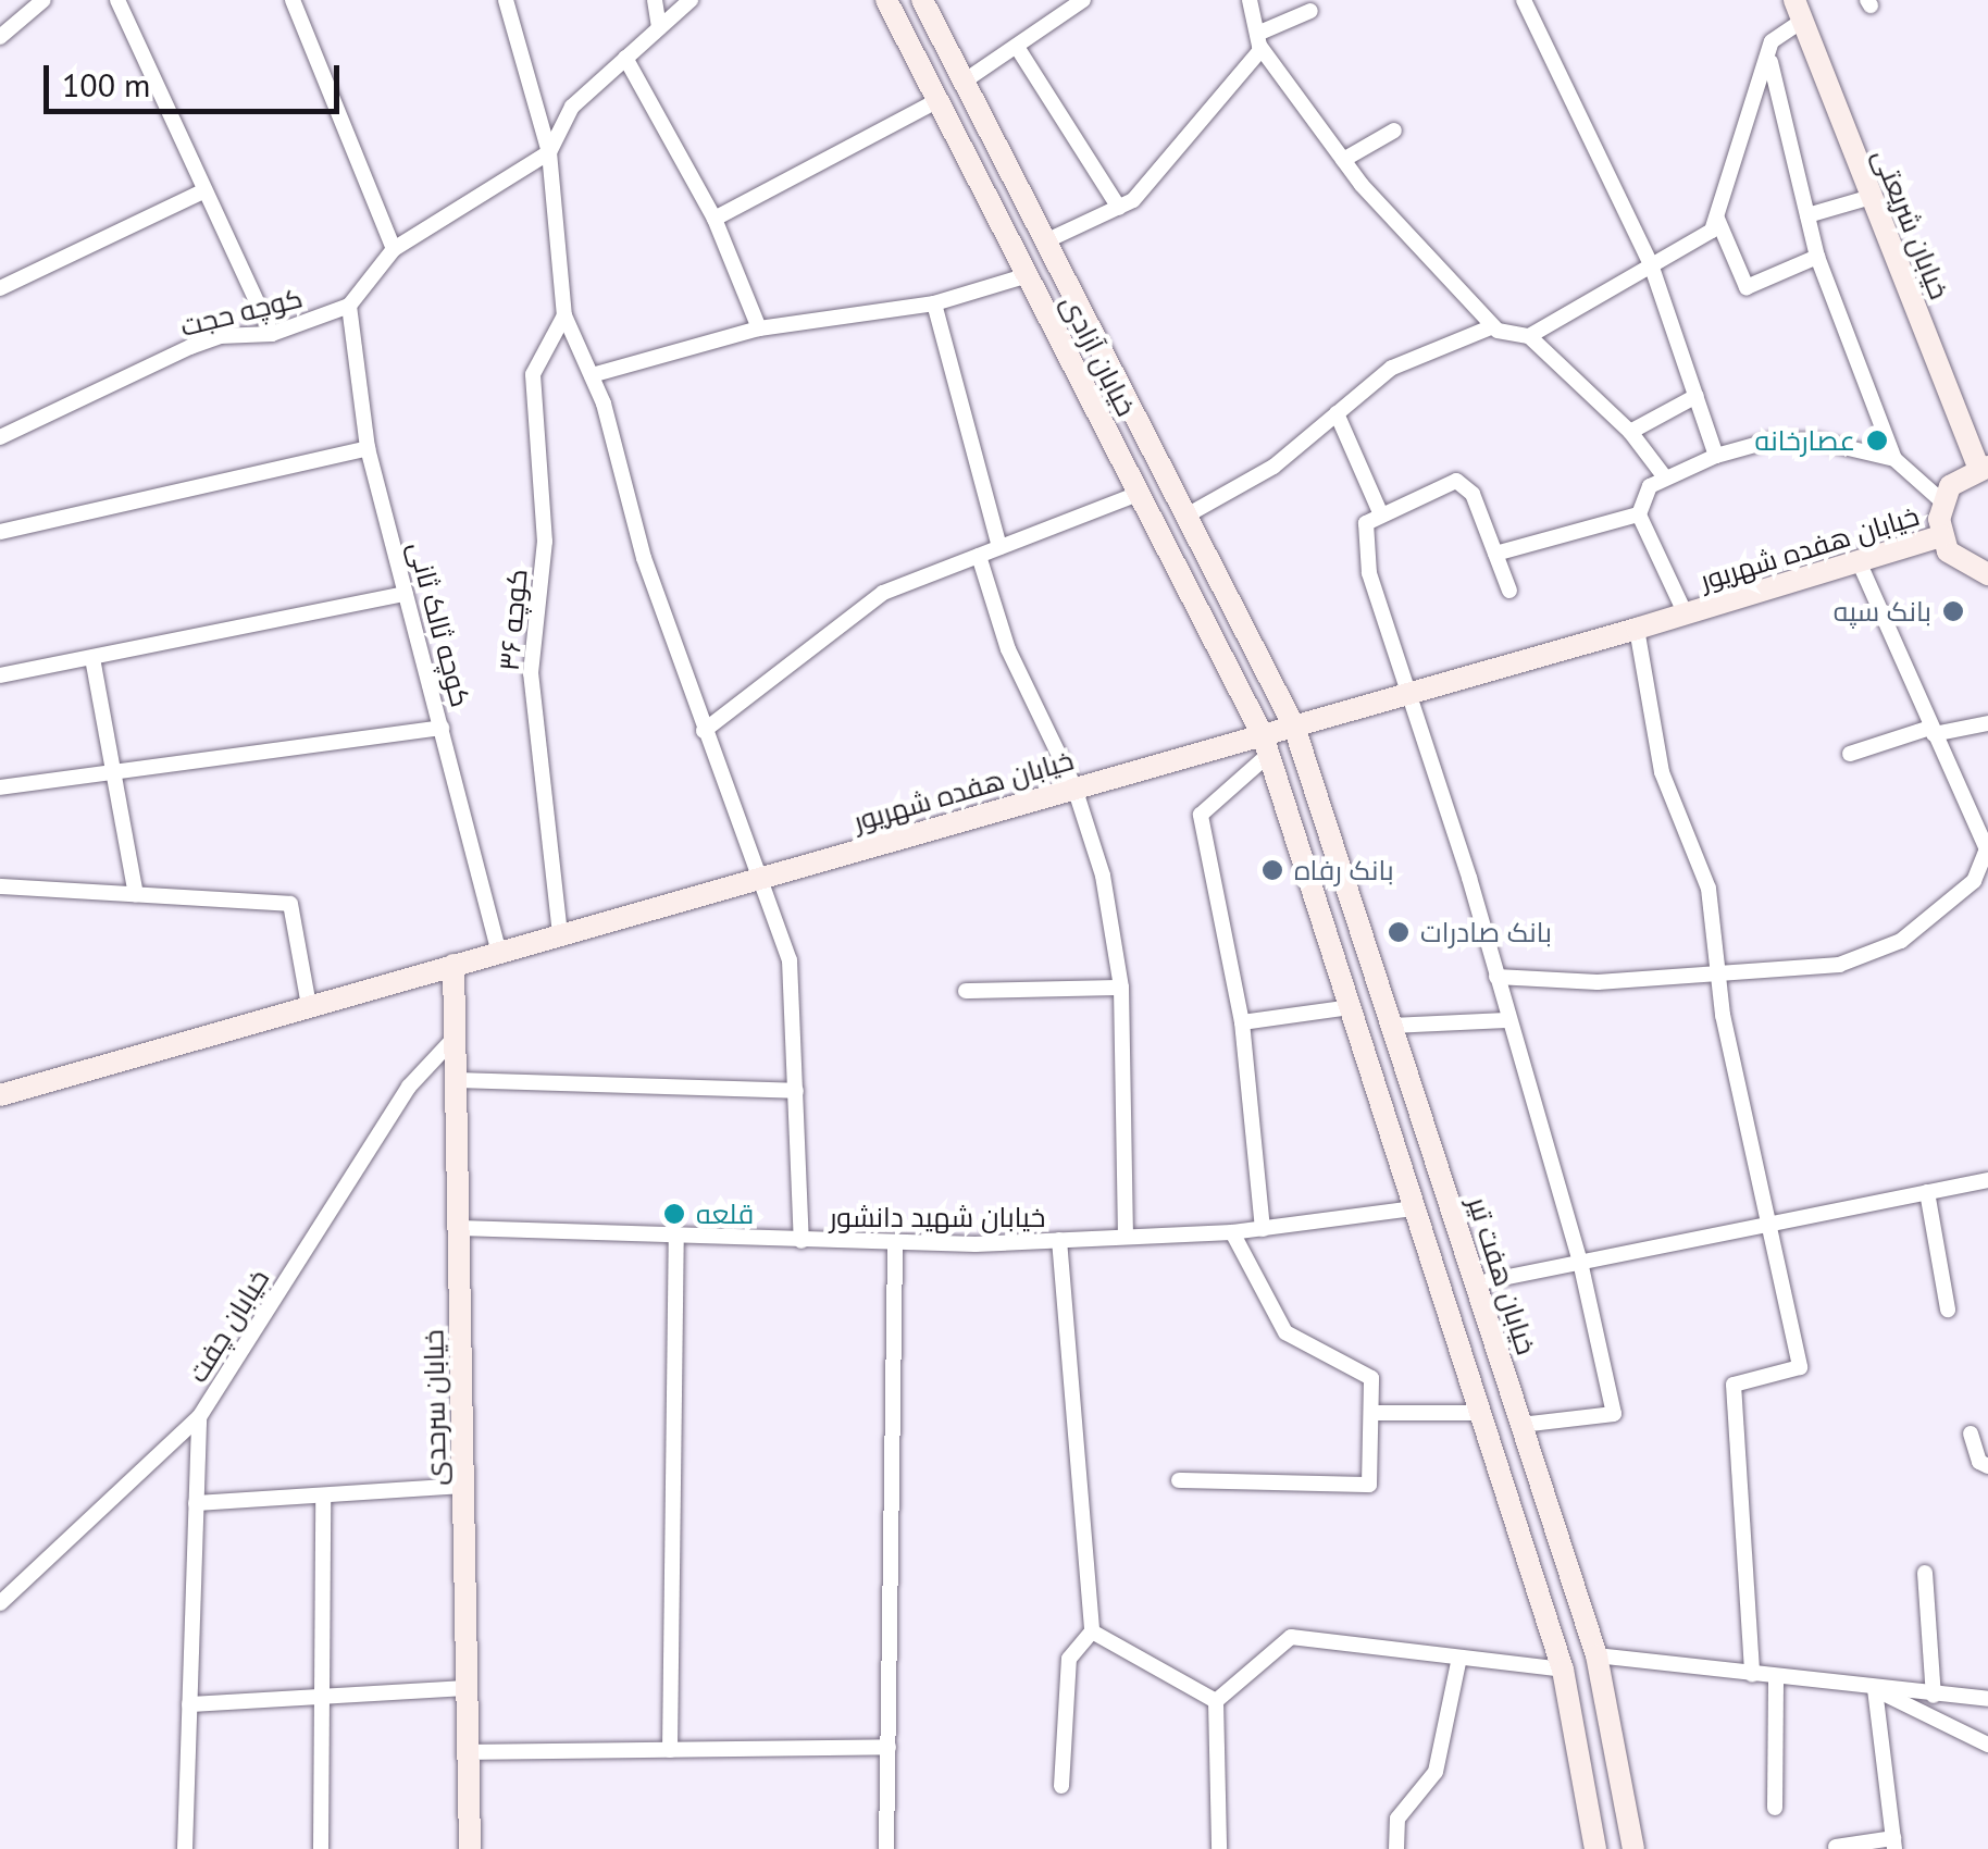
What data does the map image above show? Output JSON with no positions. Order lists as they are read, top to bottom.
{
  "streets": {
    "street": [
      "خیابان شریعتی",
      "کوچه حجت",
      "خیابان آزادی",
      "خیابان هفده شهریور",
      "کوچه ۳۶",
      "کوچه ثالک ثانی",
      "خیابان شهید دانشور",
      "خیابان هفت تیر",
      "خیابان چفت",
      "خیابان سرحدی"
    ]
  },
  "crossings": [
    ["کوچه حجت", "کوچه ثالک ثانی"],
    ["خیابان آزادی", "خیابان هفده شهریور"],
    ["خیابان آزادی", "خیابان هفت تیر"],
    ["خیابان هفده شهریور", "کوچه ۳۶"],
    ["خیابان هفده شهریور", "کوچه ثالک ثانی"],
    ["خیابان هفده شهریور", "خیابان هفت تیر"],
    ["خیابان هفده شهریور", "خیابان سرحدی"],
    ["خیابان شهید دانشور", "خیابان سرحدی"],
    ["خیابان چفت", "خیابان سرحدی"]
  ],
  "places": [
    "عصارخانه",
    "بانک سپه",
    "بانک رفاه",
    "بانک صادرات",
    "قلعه"
  ],
  "scale_bar": "100 m"
}
